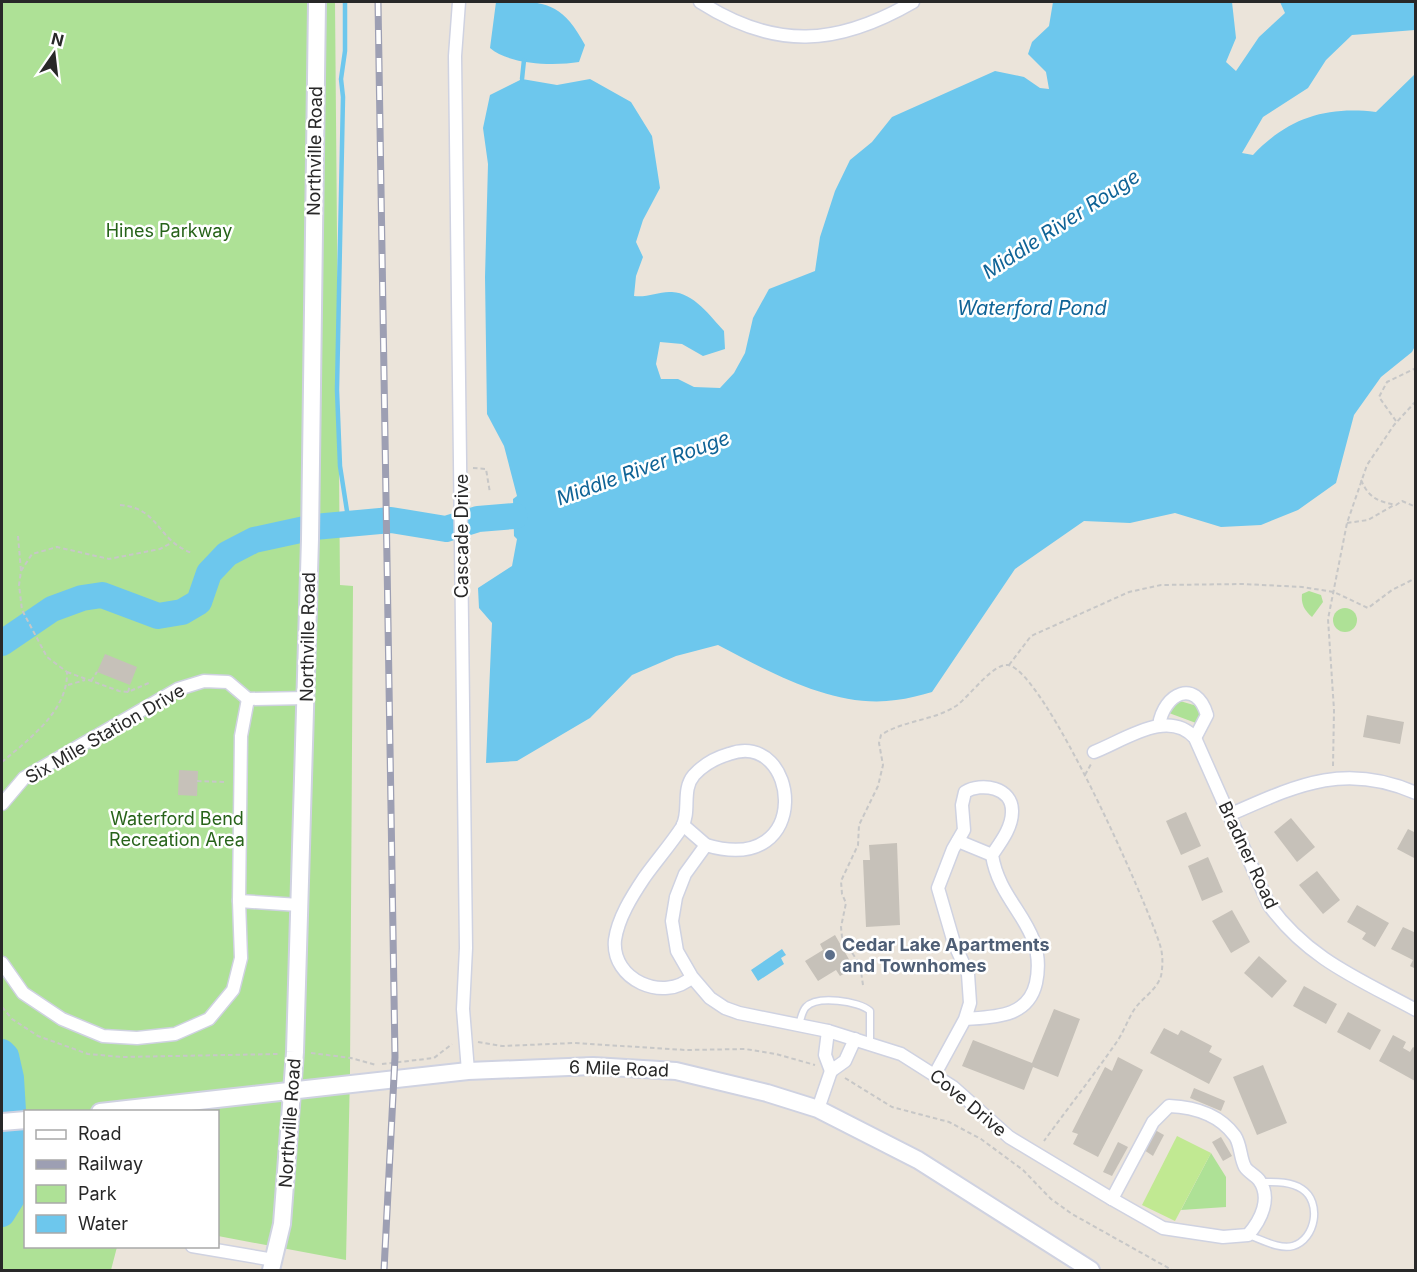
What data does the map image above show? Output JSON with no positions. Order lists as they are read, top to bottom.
{
  "streets": {
    "street": [
      "Northville Road",
      "Cascade Drive",
      "Six Mile Station Drive",
      "Bradner Road",
      "6 Mile Road",
      "Cove Drive"
    ]
  },
  "crossings": [
    ["Northville Road", "6 Mile Road"],
    ["Cascade Drive", "6 Mile Road"]
  ],
  "water": ["Middle River Rouge", "Waterford Pond"],
  "parks": ["Hines Parkway", "Waterford Bend Recreation Area"],
  "places": ["Cedar Lake Apartments and Townhomes"],
  "legend": [
    "Road",
    "Railway",
    "Park",
    "Water"
  ],
  "north": "top"
}
